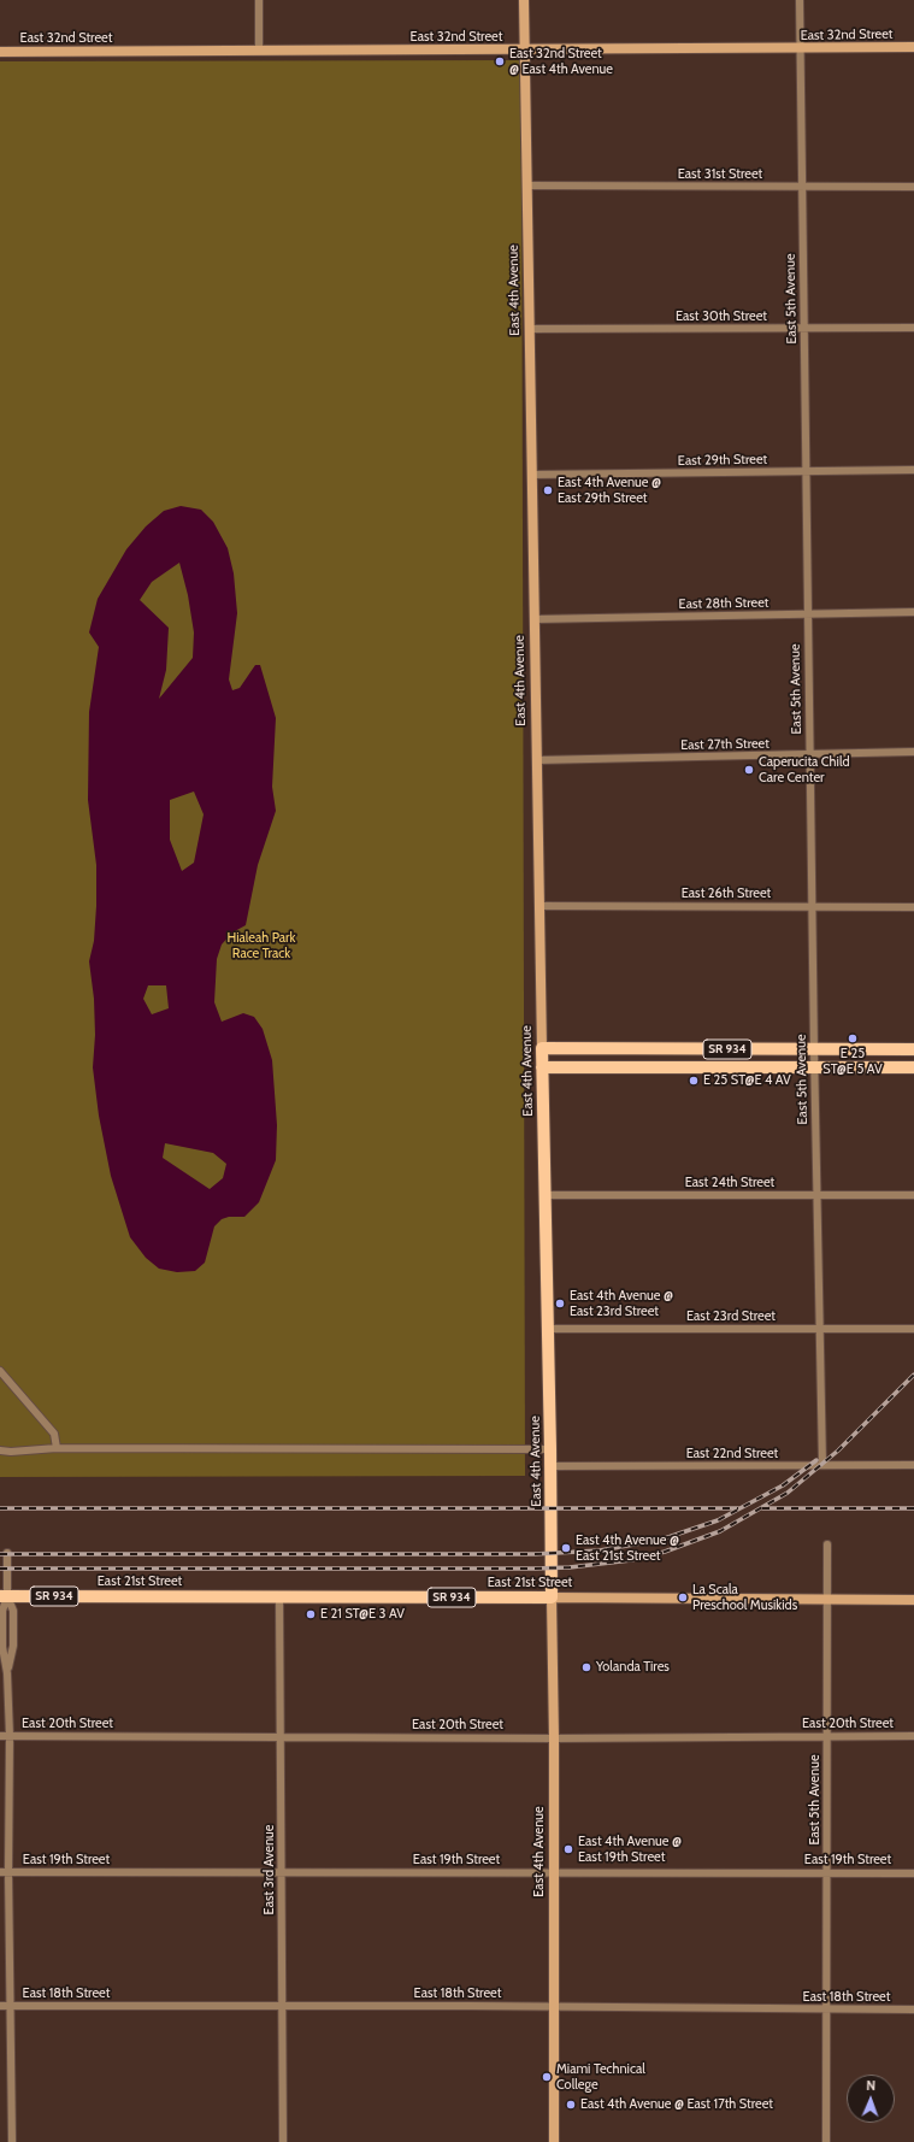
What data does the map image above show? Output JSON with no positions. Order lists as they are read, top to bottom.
{
  "streets": {
    "main road": [
      "East 32nd Street",
      "East 4th Avenue",
      "SR 934",
      "East 21st Street"
    ],
    "street": [
      "East 31st Street",
      "East 5th Avenue",
      "East 30th Street",
      "East 29th Street",
      "East 28th Street",
      "East 27th Street",
      "East 26th Street",
      "East 24th Street",
      "East 23rd Street",
      "East 22nd Street",
      "East 20th Street",
      "East 19th Street",
      "East 3rd Avenue",
      "East 18th Street"
    ]
  },
  "crossings": [
    ["East 32nd Street", "East 4th Avenue"],
    ["East 32nd Street", "East 5th Avenue"],
    ["East 31st Street", "East 4th Avenue"],
    ["East 31st Street", "East 5th Avenue"],
    ["East 4th Avenue", "East 30th Street"],
    ["East 4th Avenue", "East 29th Street"],
    ["East 4th Avenue", "East 28th Street"],
    ["East 4th Avenue", "East 27th Street"],
    ["East 4th Avenue", "East 26th Street"],
    ["East 4th Avenue", "SR 934"],
    ["East 4th Avenue", "East 24th Street"],
    ["East 4th Avenue", "East 23rd Street"],
    ["East 4th Avenue", "East 22nd Street"],
    ["East 4th Avenue", "East 21st Street"],
    ["East 4th Avenue", "East 20th Street"],
    ["East 4th Avenue", "East 19th Street"],
    ["East 4th Avenue", "East 18th Street"],
    ["East 5th Avenue", "East 30th Street"],
    ["East 5th Avenue", "East 29th Street"],
    ["East 5th Avenue", "East 28th Street"],
    ["East 5th Avenue", "East 27th Street"],
    ["East 5th Avenue", "East 26th Street"],
    ["East 5th Avenue", "SR 934"],
    ["East 5th Avenue", "East 24th Street"],
    ["East 5th Avenue", "East 23rd Street"],
    ["East 5th Avenue", "East 22nd Street"],
    ["East 5th Avenue", "East 21st Street"],
    ["East 5th Avenue", "East 20th Street"],
    ["East 5th Avenue", "East 19th Street"],
    ["East 5th Avenue", "East 18th Street"],
    ["East 21st Street", "East 3rd Avenue"],
    ["East 20th Street", "East 3rd Avenue"],
    ["East 19th Street", "East 3rd Avenue"],
    ["East 3rd Avenue", "East 18th Street"]
  ],
  "parks": ["Hialeah Park Race Track"],
  "places": [
    "East 32nd Street @ East 4th Avenue",
    "East 4th Avenue @ East 29th Street",
    "Caperucita Child Care Center",
    "E 25 ST@E 5 AV",
    "E 25 ST@E 4 AV",
    "East 4th Avenue @ East 23rd Street",
    "East 4th Avenue @ East 21st Street",
    "La Scala Preschool Musikids",
    "E 21 ST@E 3 AV",
    "Yolanda Tires",
    "East 4th Avenue @ East 19th Street",
    "Miami Technical College",
    "East 4th Avenue @ East 17th Street"
  ],
  "north": "top"
}
